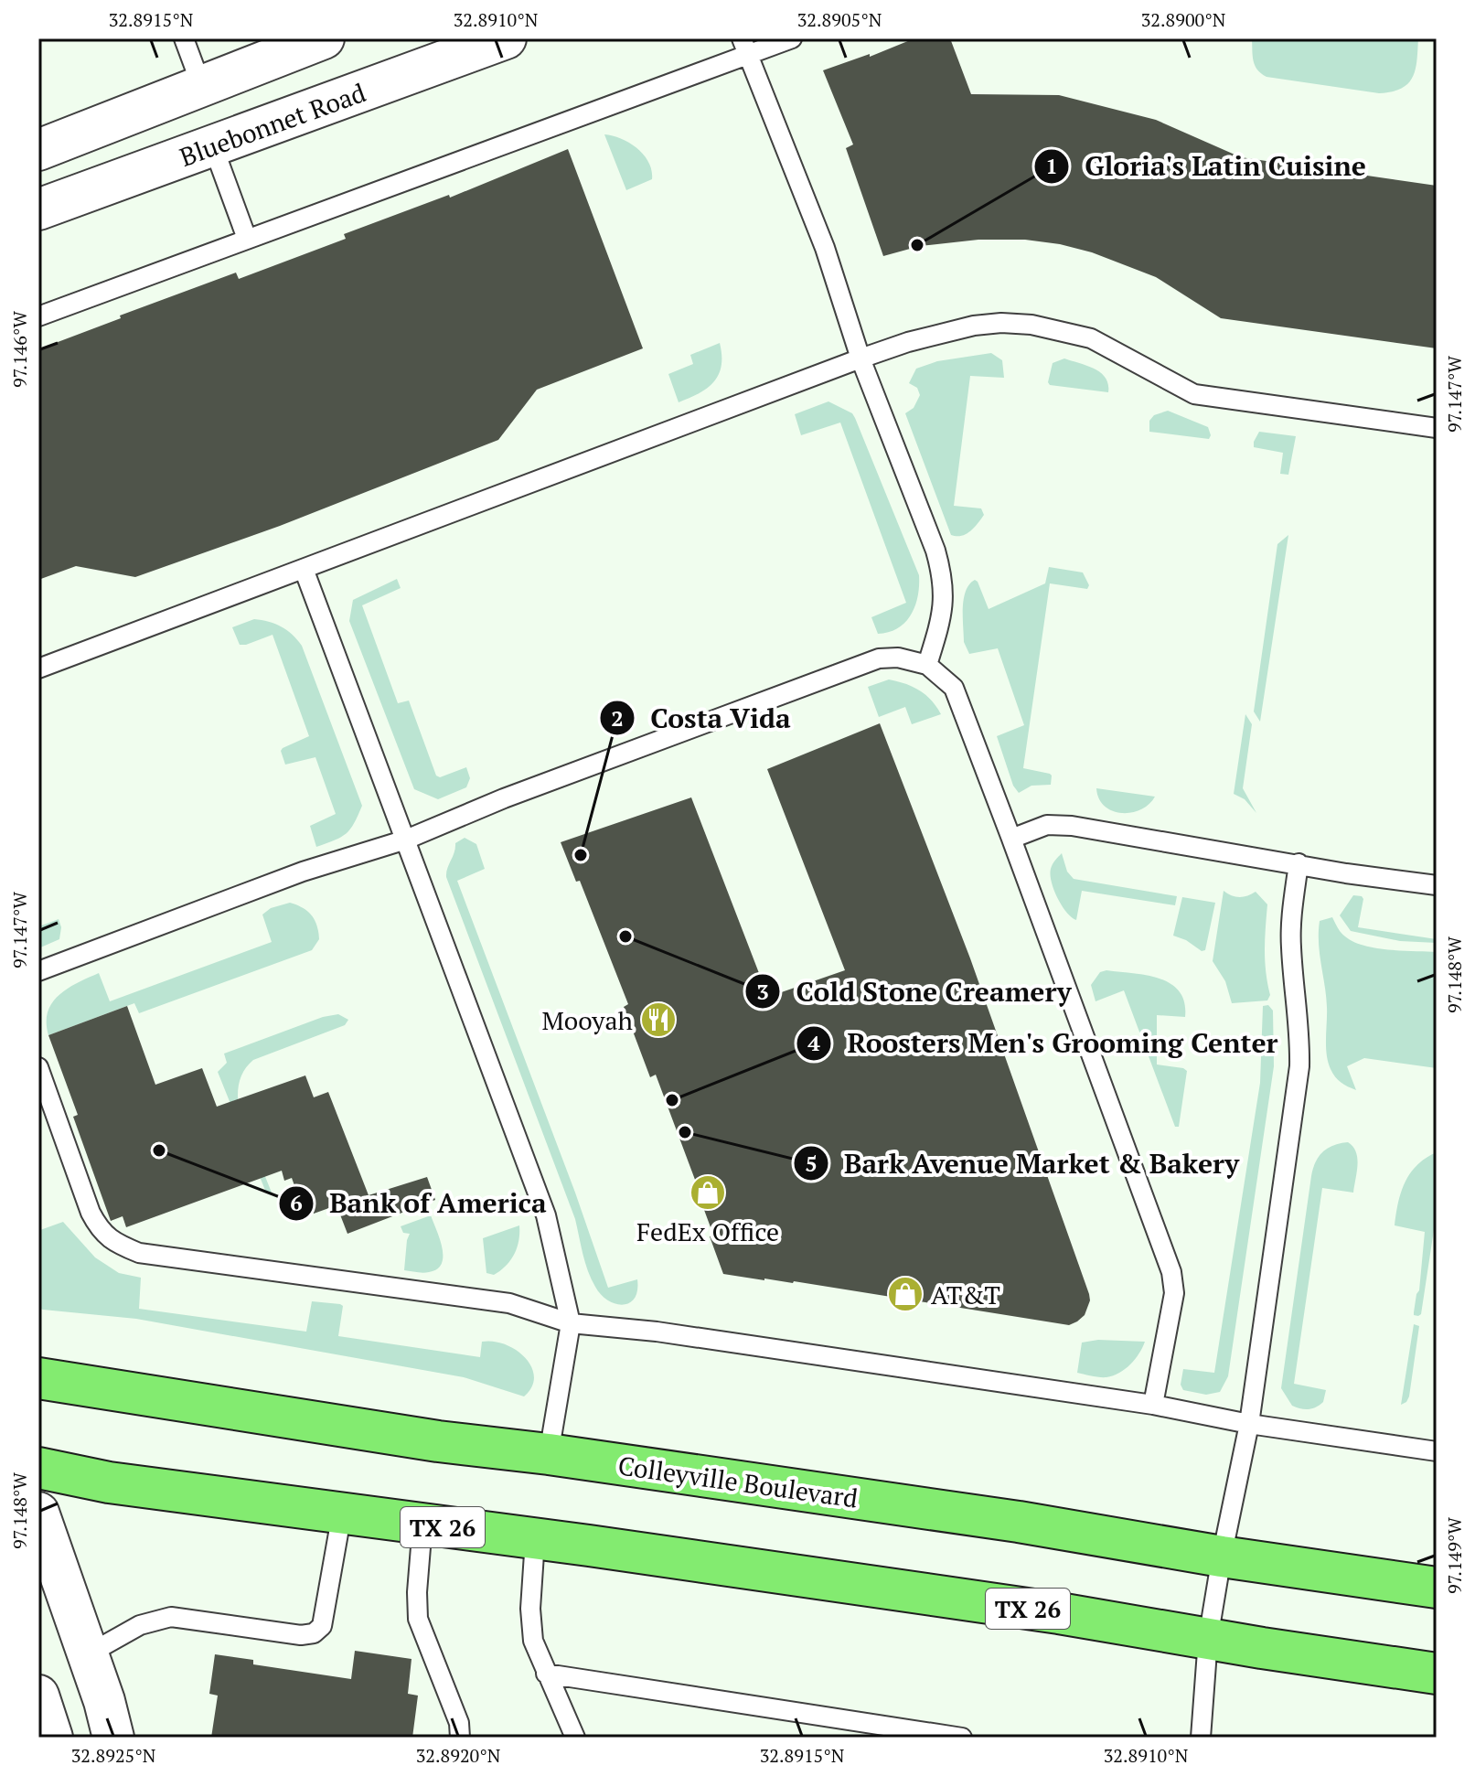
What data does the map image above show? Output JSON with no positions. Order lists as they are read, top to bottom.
{
  "streets": {
    "main road": ["Colleyville Boulevard", "TX 26"],
    "street": ["Bluebonnet Road"]
  },
  "places": {
    "other": [
      "Gloria's Latin Cuisine",
      "Costa Vida",
      "Cold Stone Creamery",
      "Roosters Men's Grooming Center",
      "Bark Avenue Market & Bakery",
      "Bank of America"
    ],
    "restaurant": ["Mooyah"],
    "shop": ["FedEx Office", "AT&T"]
  },
  "coordinates": [
    "32.8915°N",
    "32.8910°N",
    "32.8905°N",
    "32.8900°N",
    "97.146°W",
    "97.147°W",
    "97.148°W",
    "97.149°W",
    "32.8925°N",
    "32.8920°N"
  ]
}
